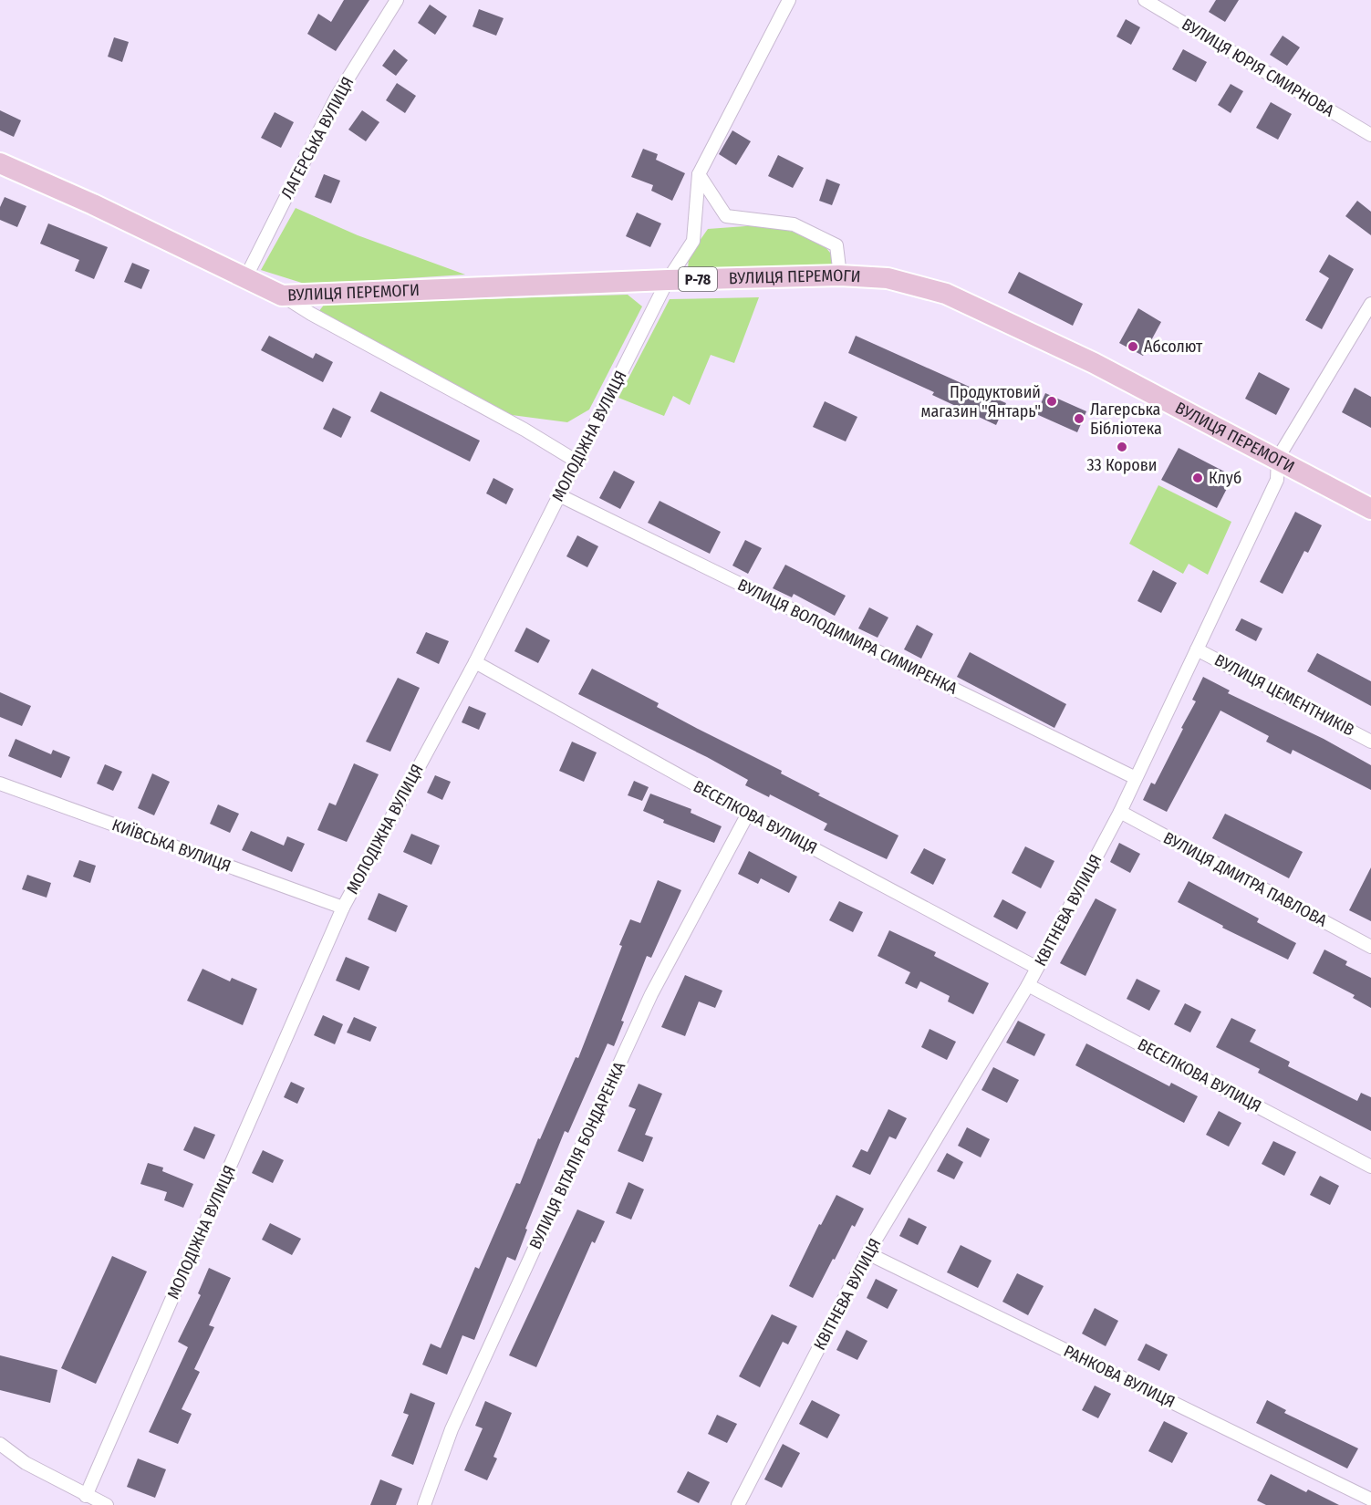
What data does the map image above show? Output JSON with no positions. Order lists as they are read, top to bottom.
{
  "streets": {
    "main road": ["ВУЛИЦЯ ПЕРЕМОГИ", "Р-78"],
    "street": [
      "ВУЛИЦЯ ЮРІЯ СМИРНОВА",
      "ЛАГЕРСЬКА ВУЛИЦЯ",
      "МОЛОДІЖНА ВУЛИЦЯ",
      "ВУЛИЦЯ ВОЛОДИМИРА СИМИРЕНКА",
      "ВУЛИЦЯ ЦЕМЕНТНИКІВ",
      "ВЕСЕЛКОВА ВУЛИЦЯ",
      "КИЇВСЬКА ВУЛИЦЯ",
      "ВУЛИЦЯ ДМИТРА ПАВЛОВА",
      "КВІТНЕВА ВУЛИЦЯ",
      "ВУЛИЦЯ ВІТАЛІЯ БОНДАРЕНКА",
      "РАНКОВА ВУЛИЦЯ"
    ]
  },
  "crossings": [
    ["ЛАГЕРСЬКА ВУЛИЦЯ", "ВУЛИЦЯ ПЕРЕМОГИ"],
    ["ВУЛИЦЯ ПЕРЕМОГИ", "МОЛОДІЖНА ВУЛИЦЯ"],
    ["ВУЛИЦЯ ПЕРЕМОГИ", "КВІТНЕВА ВУЛИЦЯ"],
    ["МОЛОДІЖНА ВУЛИЦЯ", "ВУЛИЦЯ ВОЛОДИМИРА СИМИРЕНКА"],
    ["МОЛОДІЖНА ВУЛИЦЯ", "ВЕСЕЛКОВА ВУЛИЦЯ"],
    ["МОЛОДІЖНА ВУЛИЦЯ", "КИЇВСЬКА ВУЛИЦЯ"],
    ["ВУЛИЦЯ ВОЛОДИМИРА СИМИРЕНКА", "КВІТНЕВА ВУЛИЦЯ"],
    ["ВУЛИЦЯ ЦЕМЕНТНИКІВ", "КВІТНЕВА ВУЛИЦЯ"],
    ["ВЕСЕЛКОВА ВУЛИЦЯ", "КВІТНЕВА ВУЛИЦЯ"],
    ["ВЕСЕЛКОВА ВУЛИЦЯ", "ВУЛИЦЯ ВІТАЛІЯ БОНДАРЕНКА"],
    ["ВУЛИЦЯ ДМИТРА ПАВЛОВА", "КВІТНЕВА ВУЛИЦЯ"],
    ["КВІТНЕВА ВУЛИЦЯ", "РАНКОВА ВУЛИЦЯ"]
  ],
  "places": [
    "Абсолют",
    "Продуктовий магазин \"Янтарь\"",
    "Лагерська Бібліотека",
    "33 Корови",
    "Клуб"
  ]
}
